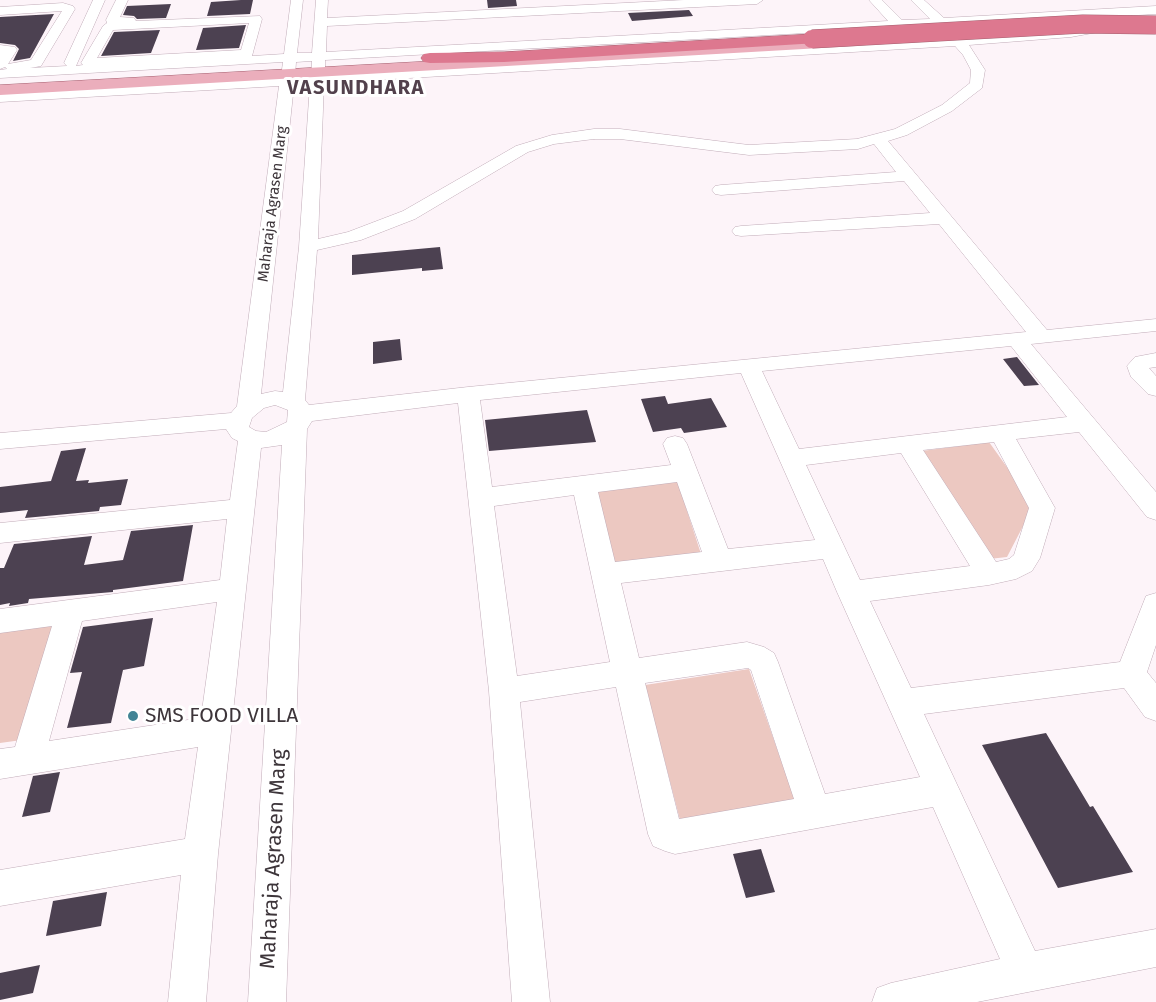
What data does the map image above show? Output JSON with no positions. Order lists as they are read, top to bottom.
{
  "streets": {
    "street": ["Maharaja Agrasen Marg"]
  },
  "districts": ["VASUNDHARA"],
  "places": ["SMS FOOD VILLA"]
}
